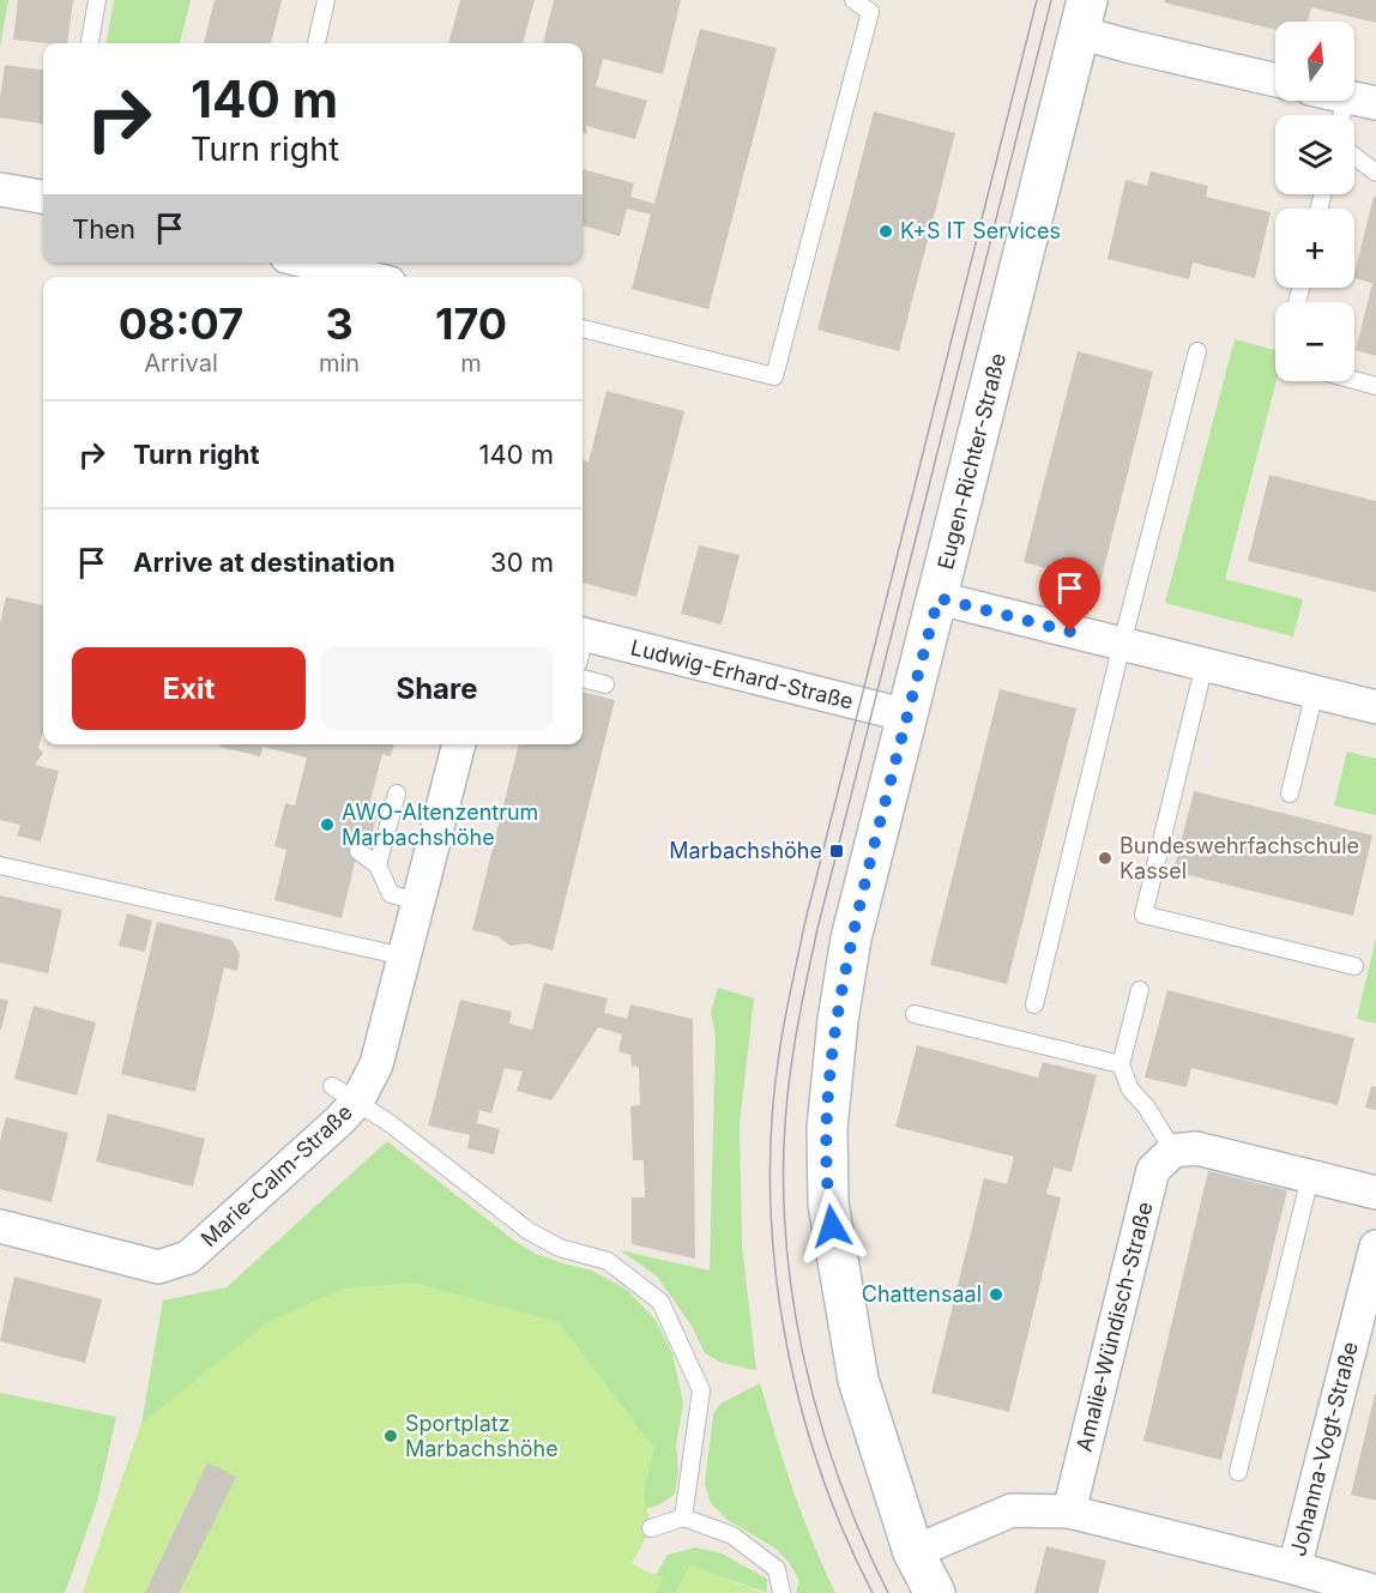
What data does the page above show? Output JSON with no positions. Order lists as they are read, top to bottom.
{
  "streets": {
    "main road": ["Eugen-Richter-Straße"],
    "street": [
      "Ludwig-Erhard-Straße",
      "Marie-Calm-Straße",
      "Amalie-Wündisch-Straße",
      "Johanna-Vogt-Straße"
    ]
  },
  "crossings": [
    ["Eugen-Richter-Straße", "Ludwig-Erhard-Straße"]
  ],
  "places": {
    "other": [
      "K+S IT Services",
      "AWO-Altenzentrum Marbachshöhe",
      "Bundeswehrfachschule Kassel",
      "Chattensaal",
      "Sportplatz Marbachshöhe"
    ],
    "transit": ["Marbachshöhe"]
  },
  "north": "top",
  "page": {
    "map_buttons": ["+", "−"],
    "turn": ["140 m", "Turn right"],
    "then": "Then",
    "eta": [
      "08:07",
      "Arrival",
      "3",
      "min",
      "170",
      "m"
    ],
    "list": [
      {
        "name": "Turn right",
        "value": "140 m"
      },
      {
        "name": "Arrive at destination",
        "value": "30 m"
      }
    ],
    "buttons": ["Exit", "Share"]
  }
}
